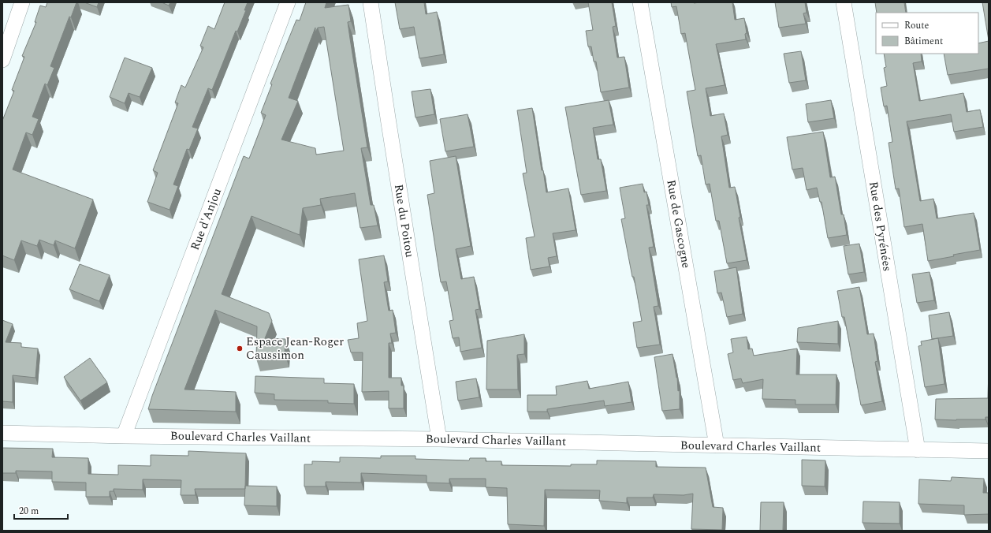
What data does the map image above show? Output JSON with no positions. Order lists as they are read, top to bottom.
{
  "streets": {
    "street": [
      "Rue d'Anjou",
      "Rue du Poitou",
      "Rue de Gascogne",
      "Rue des Pyrénées",
      "Boulevard Charles Vaillant"
    ]
  },
  "crossings": [
    ["Rue d'Anjou", "Boulevard Charles Vaillant"],
    ["Rue du Poitou", "Boulevard Charles Vaillant"],
    ["Rue de Gascogne", "Boulevard Charles Vaillant"],
    ["Rue des Pyrénées", "Boulevard Charles Vaillant"]
  ],
  "places": ["Espace Jean-Roger Caussimon"],
  "legend": ["Route", "Bâtiment"],
  "scale_bar": "20 m"
}
